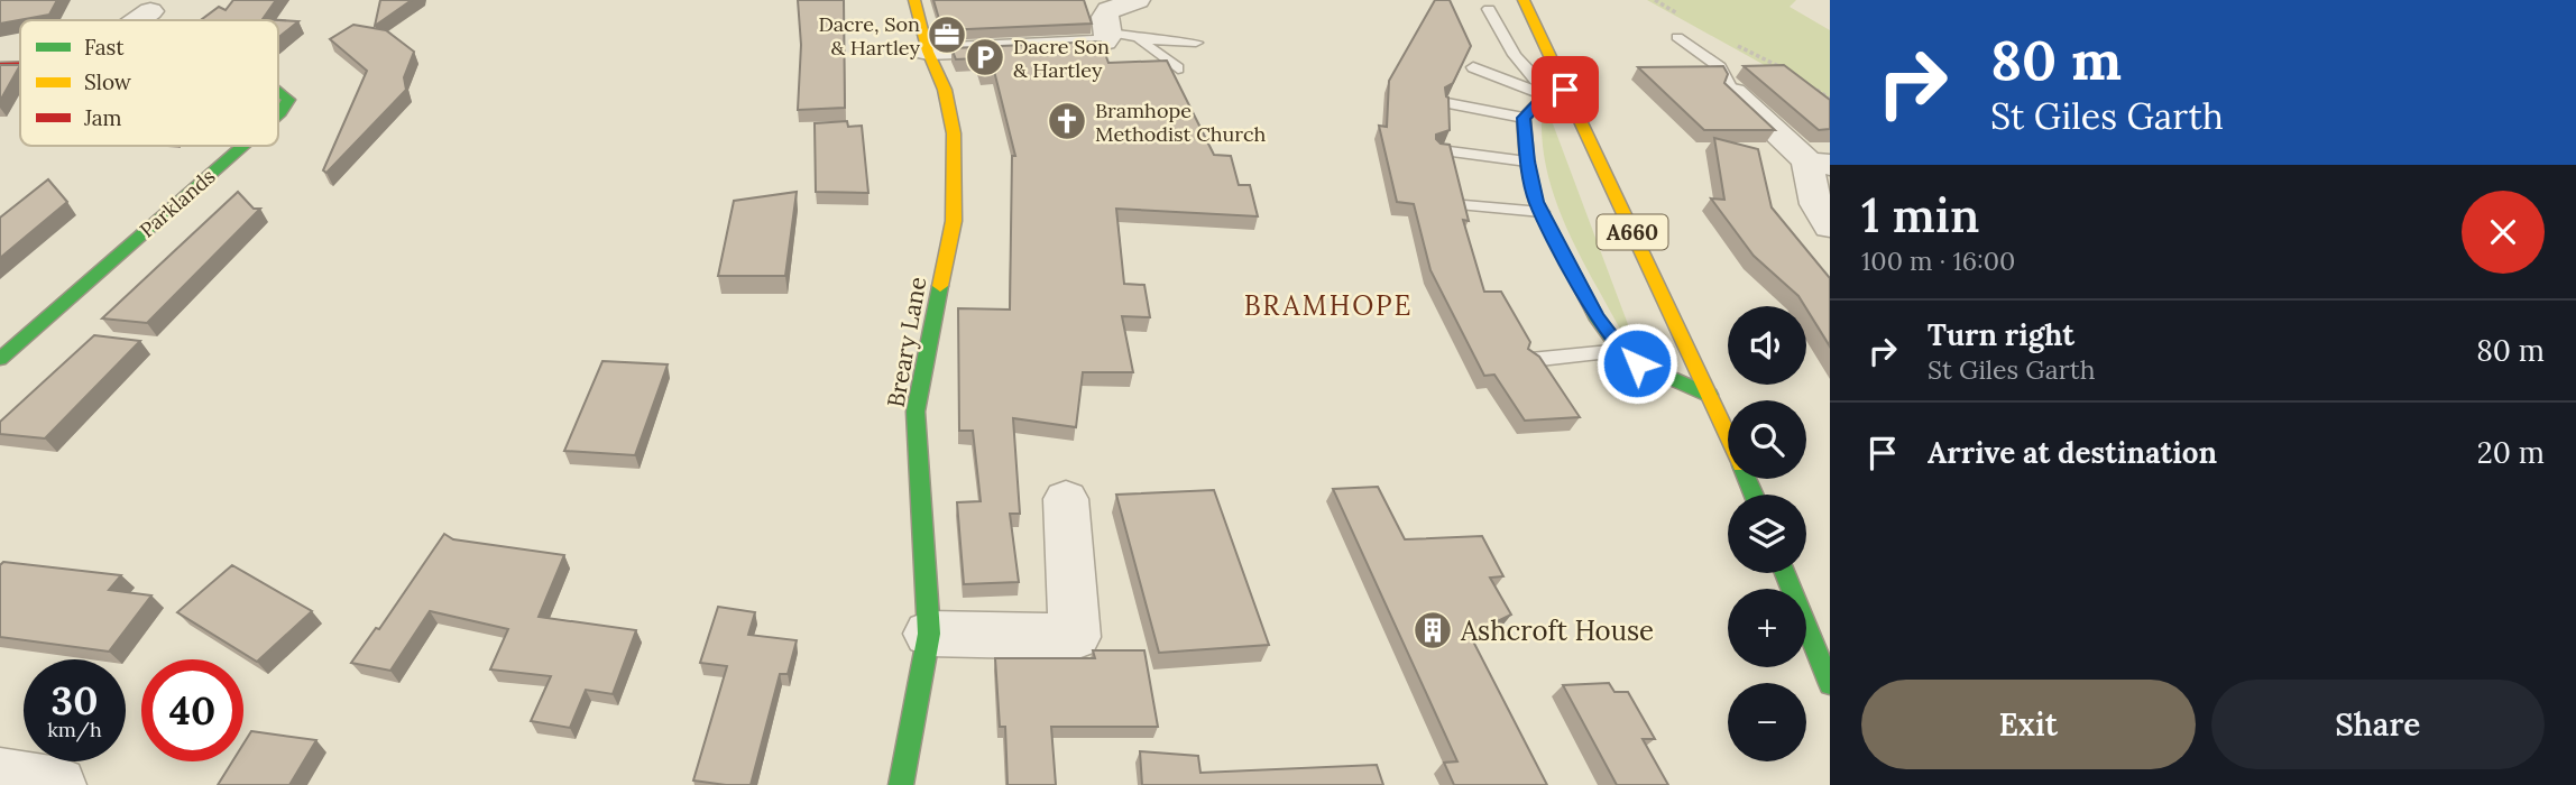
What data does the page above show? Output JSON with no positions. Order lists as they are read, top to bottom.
{
  "streets": {
    "main road": ["Parklands", "A660", "Breary Lane"]
  },
  "districts": ["BRAMHOPE"],
  "places": {
    "office": ["Dacre, Son & Hartley"],
    "parking": ["Dacre Son & Hartley"],
    "church": ["Bramhope Methodist Church"],
    "building": ["Ashcroft House"]
  },
  "legend": ["Fast", "Slow", "Jam"],
  "page": {
    "turn": ["80 m", "St Giles Garth"],
    "heading": ["1 min", "100 m · 16:00"],
    "list": [
      {
        "name": "Turn right",
        "note": "St Giles Garth",
        "value": "80 m"
      },
      {
        "name": "Arrive at destination",
        "value": "20 m"
      }
    ],
    "map_buttons": ["+", "−"],
    "speed": "30 km/h",
    "limit": "40",
    "buttons": ["Exit", "Share"]
  }
}
